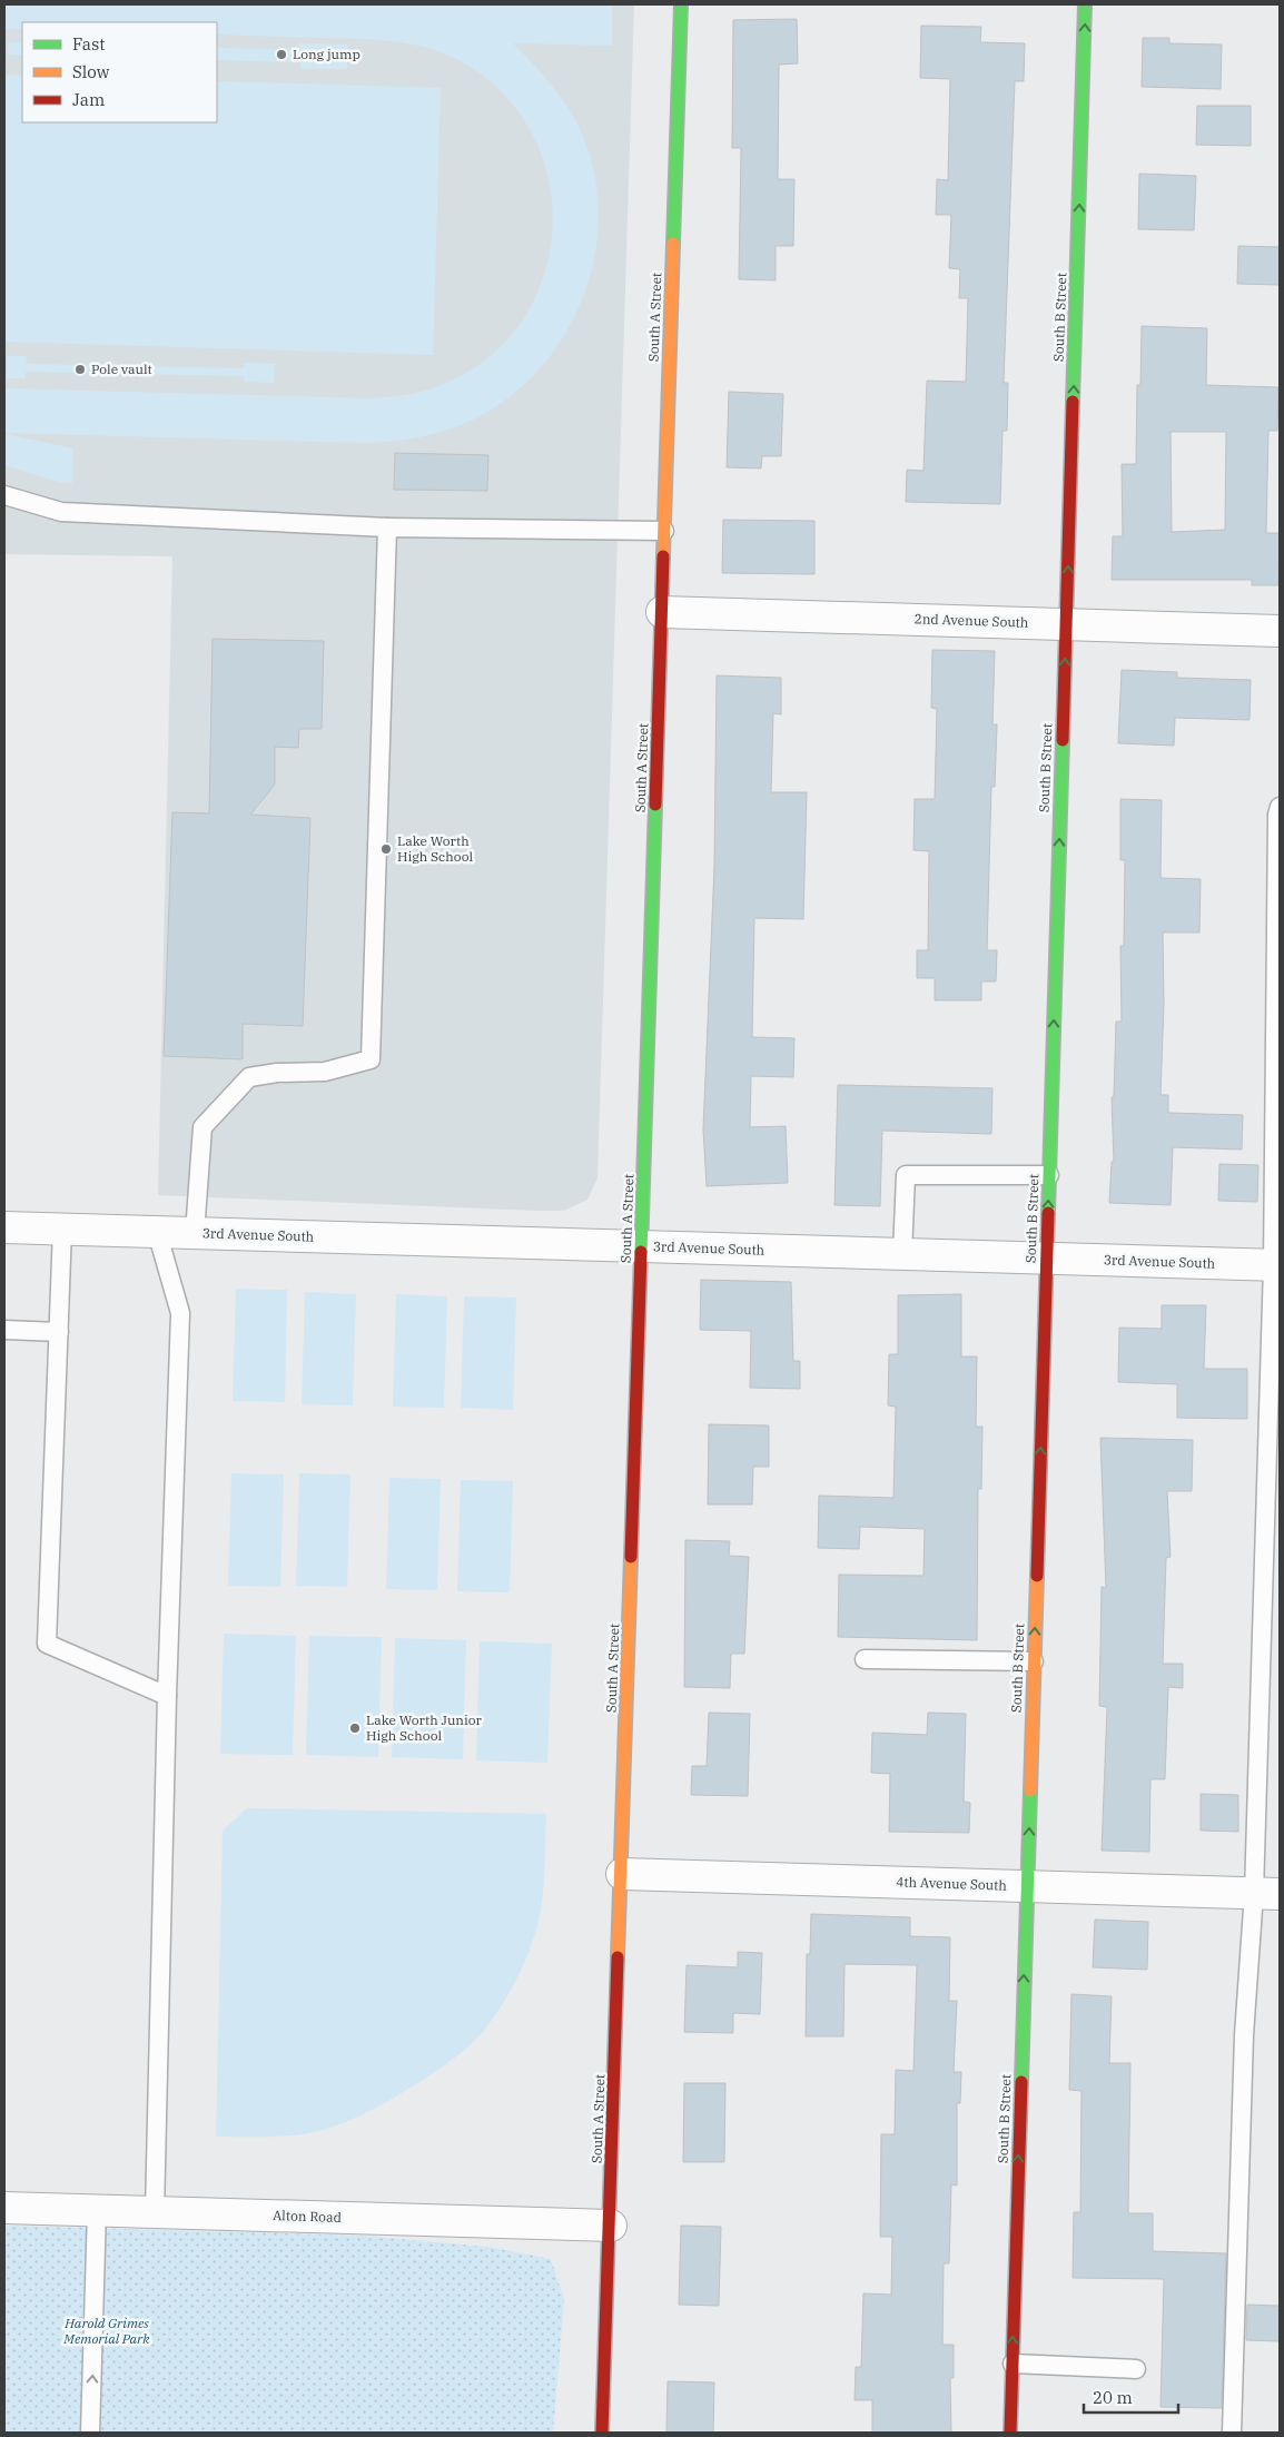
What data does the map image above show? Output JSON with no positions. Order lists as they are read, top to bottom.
{
  "streets": {
    "street": [
      "South A Street",
      "South B Street",
      "2nd Avenue South",
      "3rd Avenue South",
      "4th Avenue South",
      "Alton Road"
    ]
  },
  "crossings": [
    ["South A Street", "2nd Avenue South"],
    ["South A Street", "3rd Avenue South"],
    ["South A Street", "4th Avenue South"],
    ["South A Street", "Alton Road"],
    ["South B Street", "2nd Avenue South"],
    ["South B Street", "3rd Avenue South"],
    ["South B Street", "4th Avenue South"]
  ],
  "one_way": ["South B Street"],
  "parks": ["Harold Grimes Memorial Park"],
  "places": [
    "Long jump",
    "Pole vault",
    "Lake Worth High School",
    "Lake Worth Junior High School"
  ],
  "legend": ["Fast", "Slow", "Jam"],
  "scale_bar": "20 m"
}
